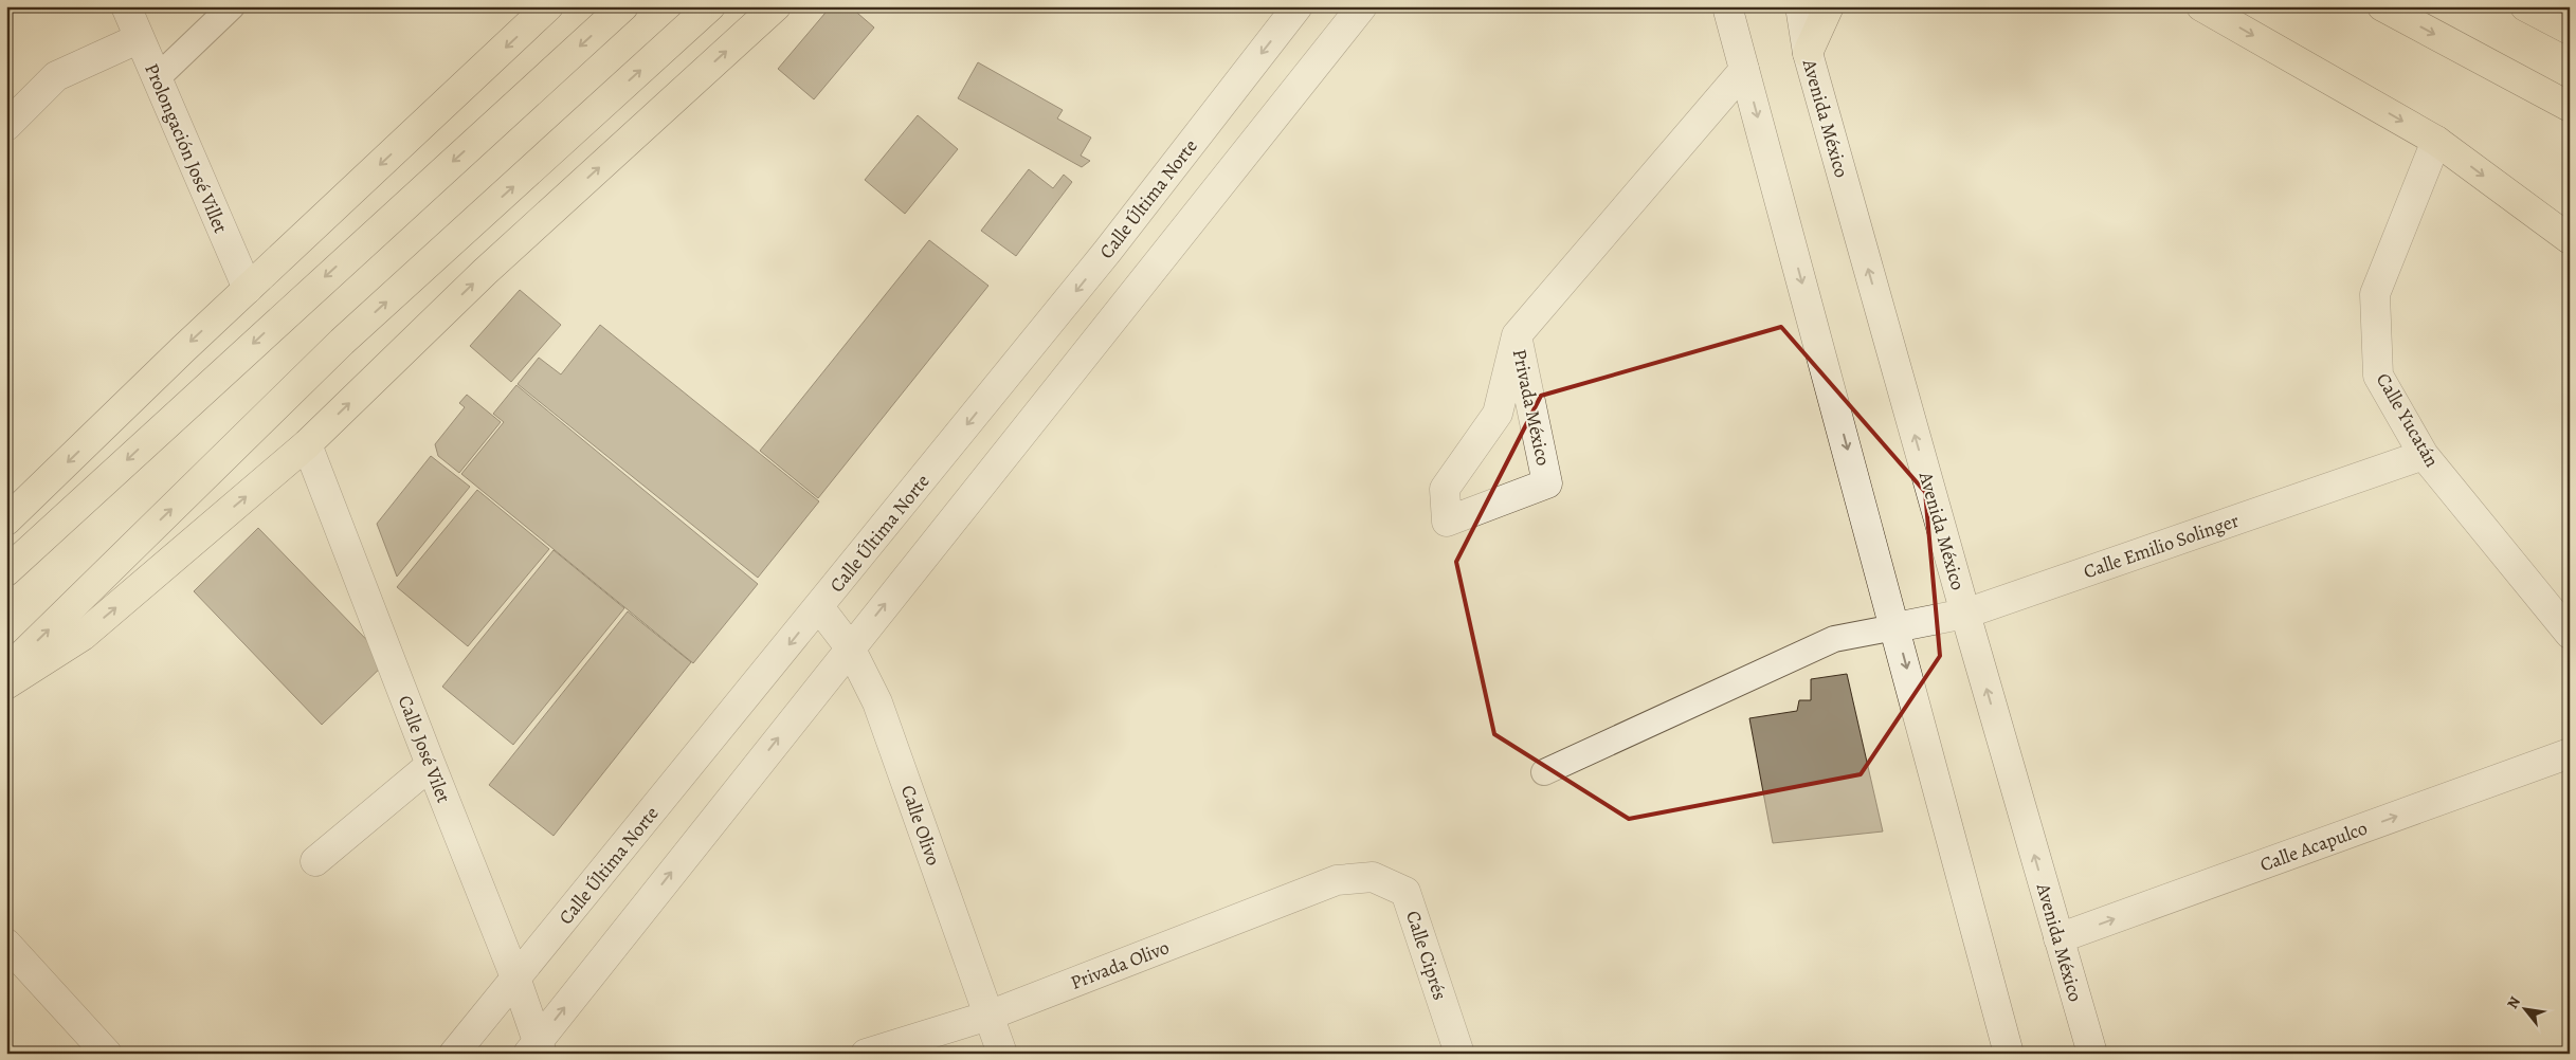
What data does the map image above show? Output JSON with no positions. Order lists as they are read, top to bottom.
{
  "streets": {
    "street": [
      "Avenida México",
      "Prolongación José Villet",
      "Calle Última Norte",
      "Privada México",
      "Calle Yucatán",
      "Calle Emilio Solinger",
      "Calle José Vilet",
      "Calle Olivo",
      "Calle Acapulco",
      "Calle Ciprés",
      "Privada Olivo"
    ]
  },
  "crossings": [
    ["Avenida México", "Calle Emilio Solinger"],
    ["Avenida México", "Calle Acapulco"],
    ["Calle Última Norte", "Calle José Vilet"],
    ["Calle Última Norte", "Calle Olivo"],
    ["Calle Yucatán", "Calle Emilio Solinger"],
    ["Calle Olivo", "Privada Olivo"],
    ["Calle Ciprés", "Privada Olivo"]
  ],
  "one_way": ["Calle Acapulco"],
  "north": "top left"
}
